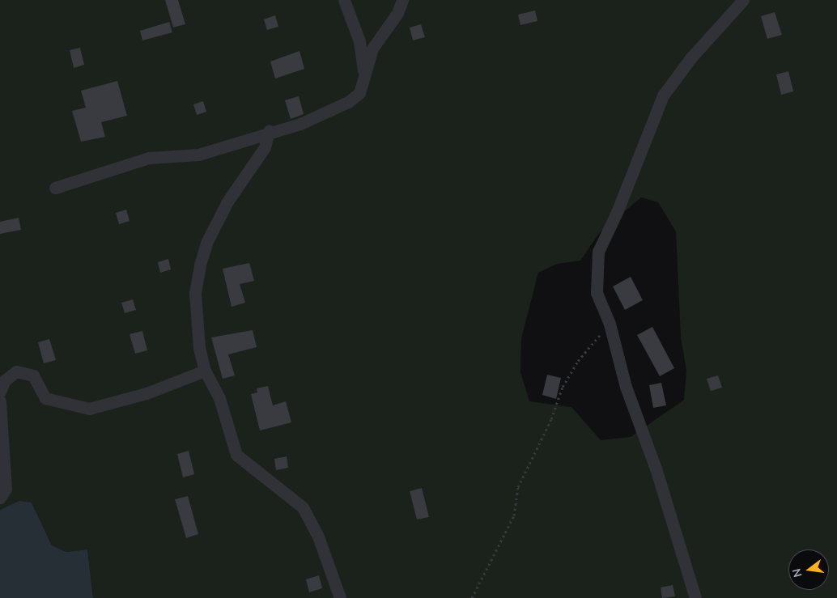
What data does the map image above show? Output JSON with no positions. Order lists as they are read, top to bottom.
{
  "north": "left"
}
